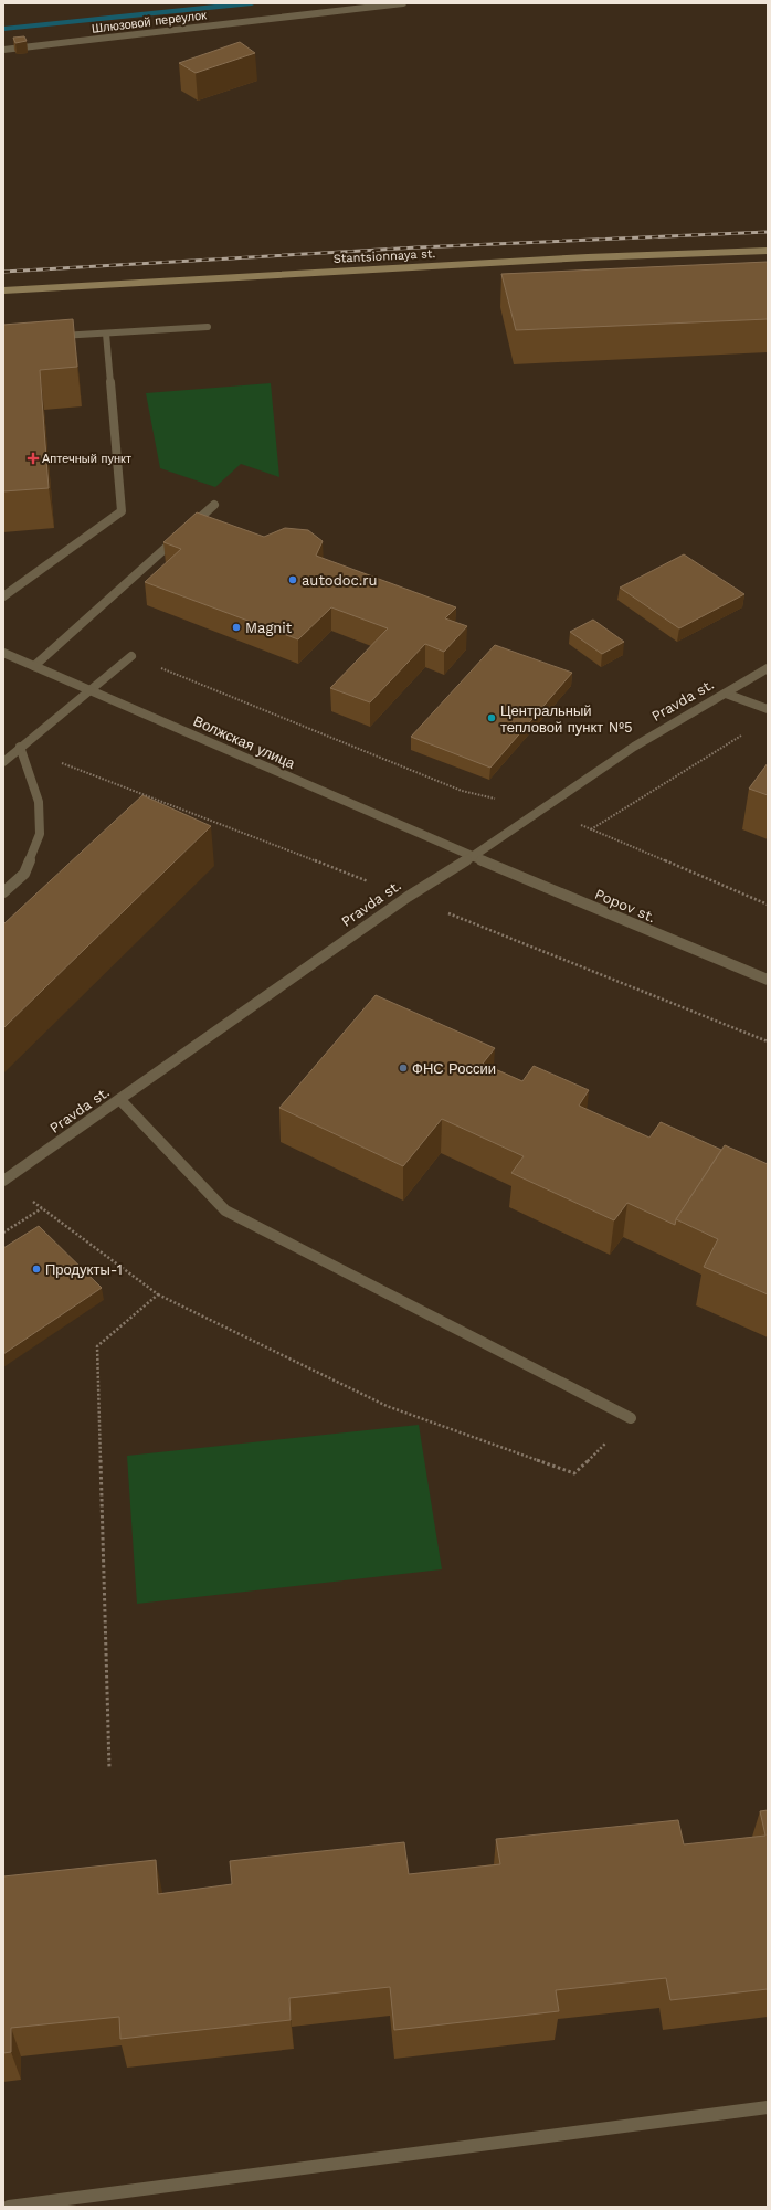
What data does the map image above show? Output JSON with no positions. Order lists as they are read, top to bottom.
{
  "streets": {
    "main road": ["Stantsionnaya st."],
    "street": [
      "Шлюзовой переулок",
      "Pravda st.",
      "Волжская улица",
      "Popov st."
    ]
  },
  "crossings": [
    ["Pravda st.", "Волжская улица"],
    ["Pravda st.", "Popov st."],
    ["Волжская улица", "Popov st."]
  ],
  "places": {
    "health": ["Аптечный пункт"],
    "other": [
      "autodoc.ru",
      "Magnit",
      "Центральный тепловой пункт №5",
      "ФНС России",
      "Продукты-1"
    ]
  }
}
